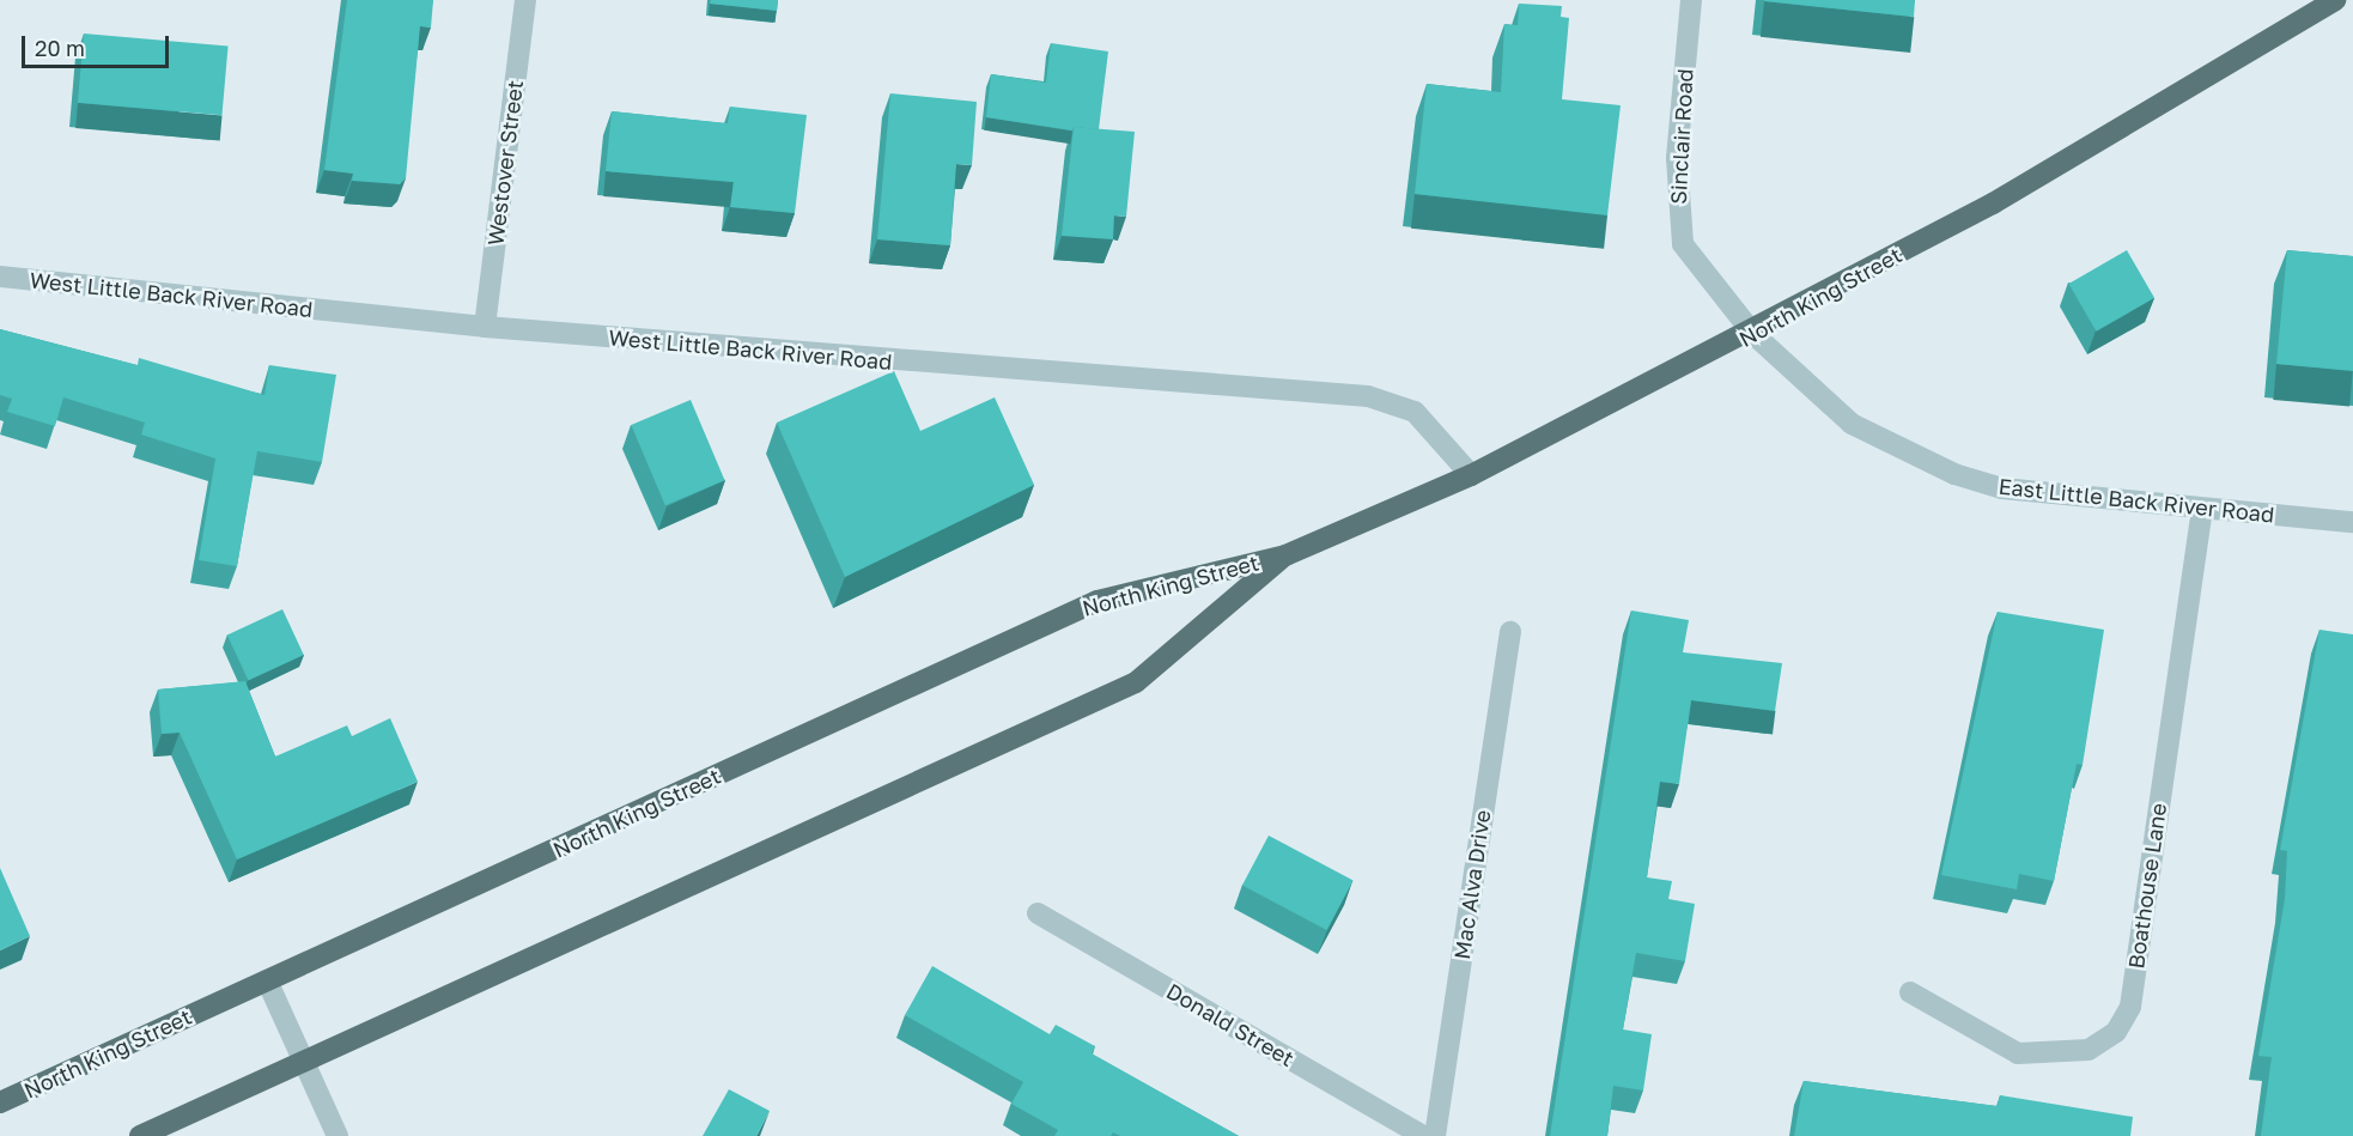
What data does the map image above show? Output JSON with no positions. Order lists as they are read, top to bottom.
{
  "streets": {
    "main road": ["North King Street"],
    "street": [
      "Sinclair Road",
      "Westover Street",
      "West Little Back River Road",
      "East Little Back River Road",
      "Mac Alva Drive",
      "Boathouse Lane",
      "Donald Street"
    ]
  },
  "crossings": [
    ["Sinclair Road", "North King Street"],
    ["Sinclair Road", "East Little Back River Road"],
    ["Westover Street", "West Little Back River Road"],
    ["West Little Back River Road", "North King Street"],
    ["North King Street", "East Little Back River Road"],
    ["East Little Back River Road", "Boathouse Lane"]
  ],
  "scale_bar": "20 m"
}
